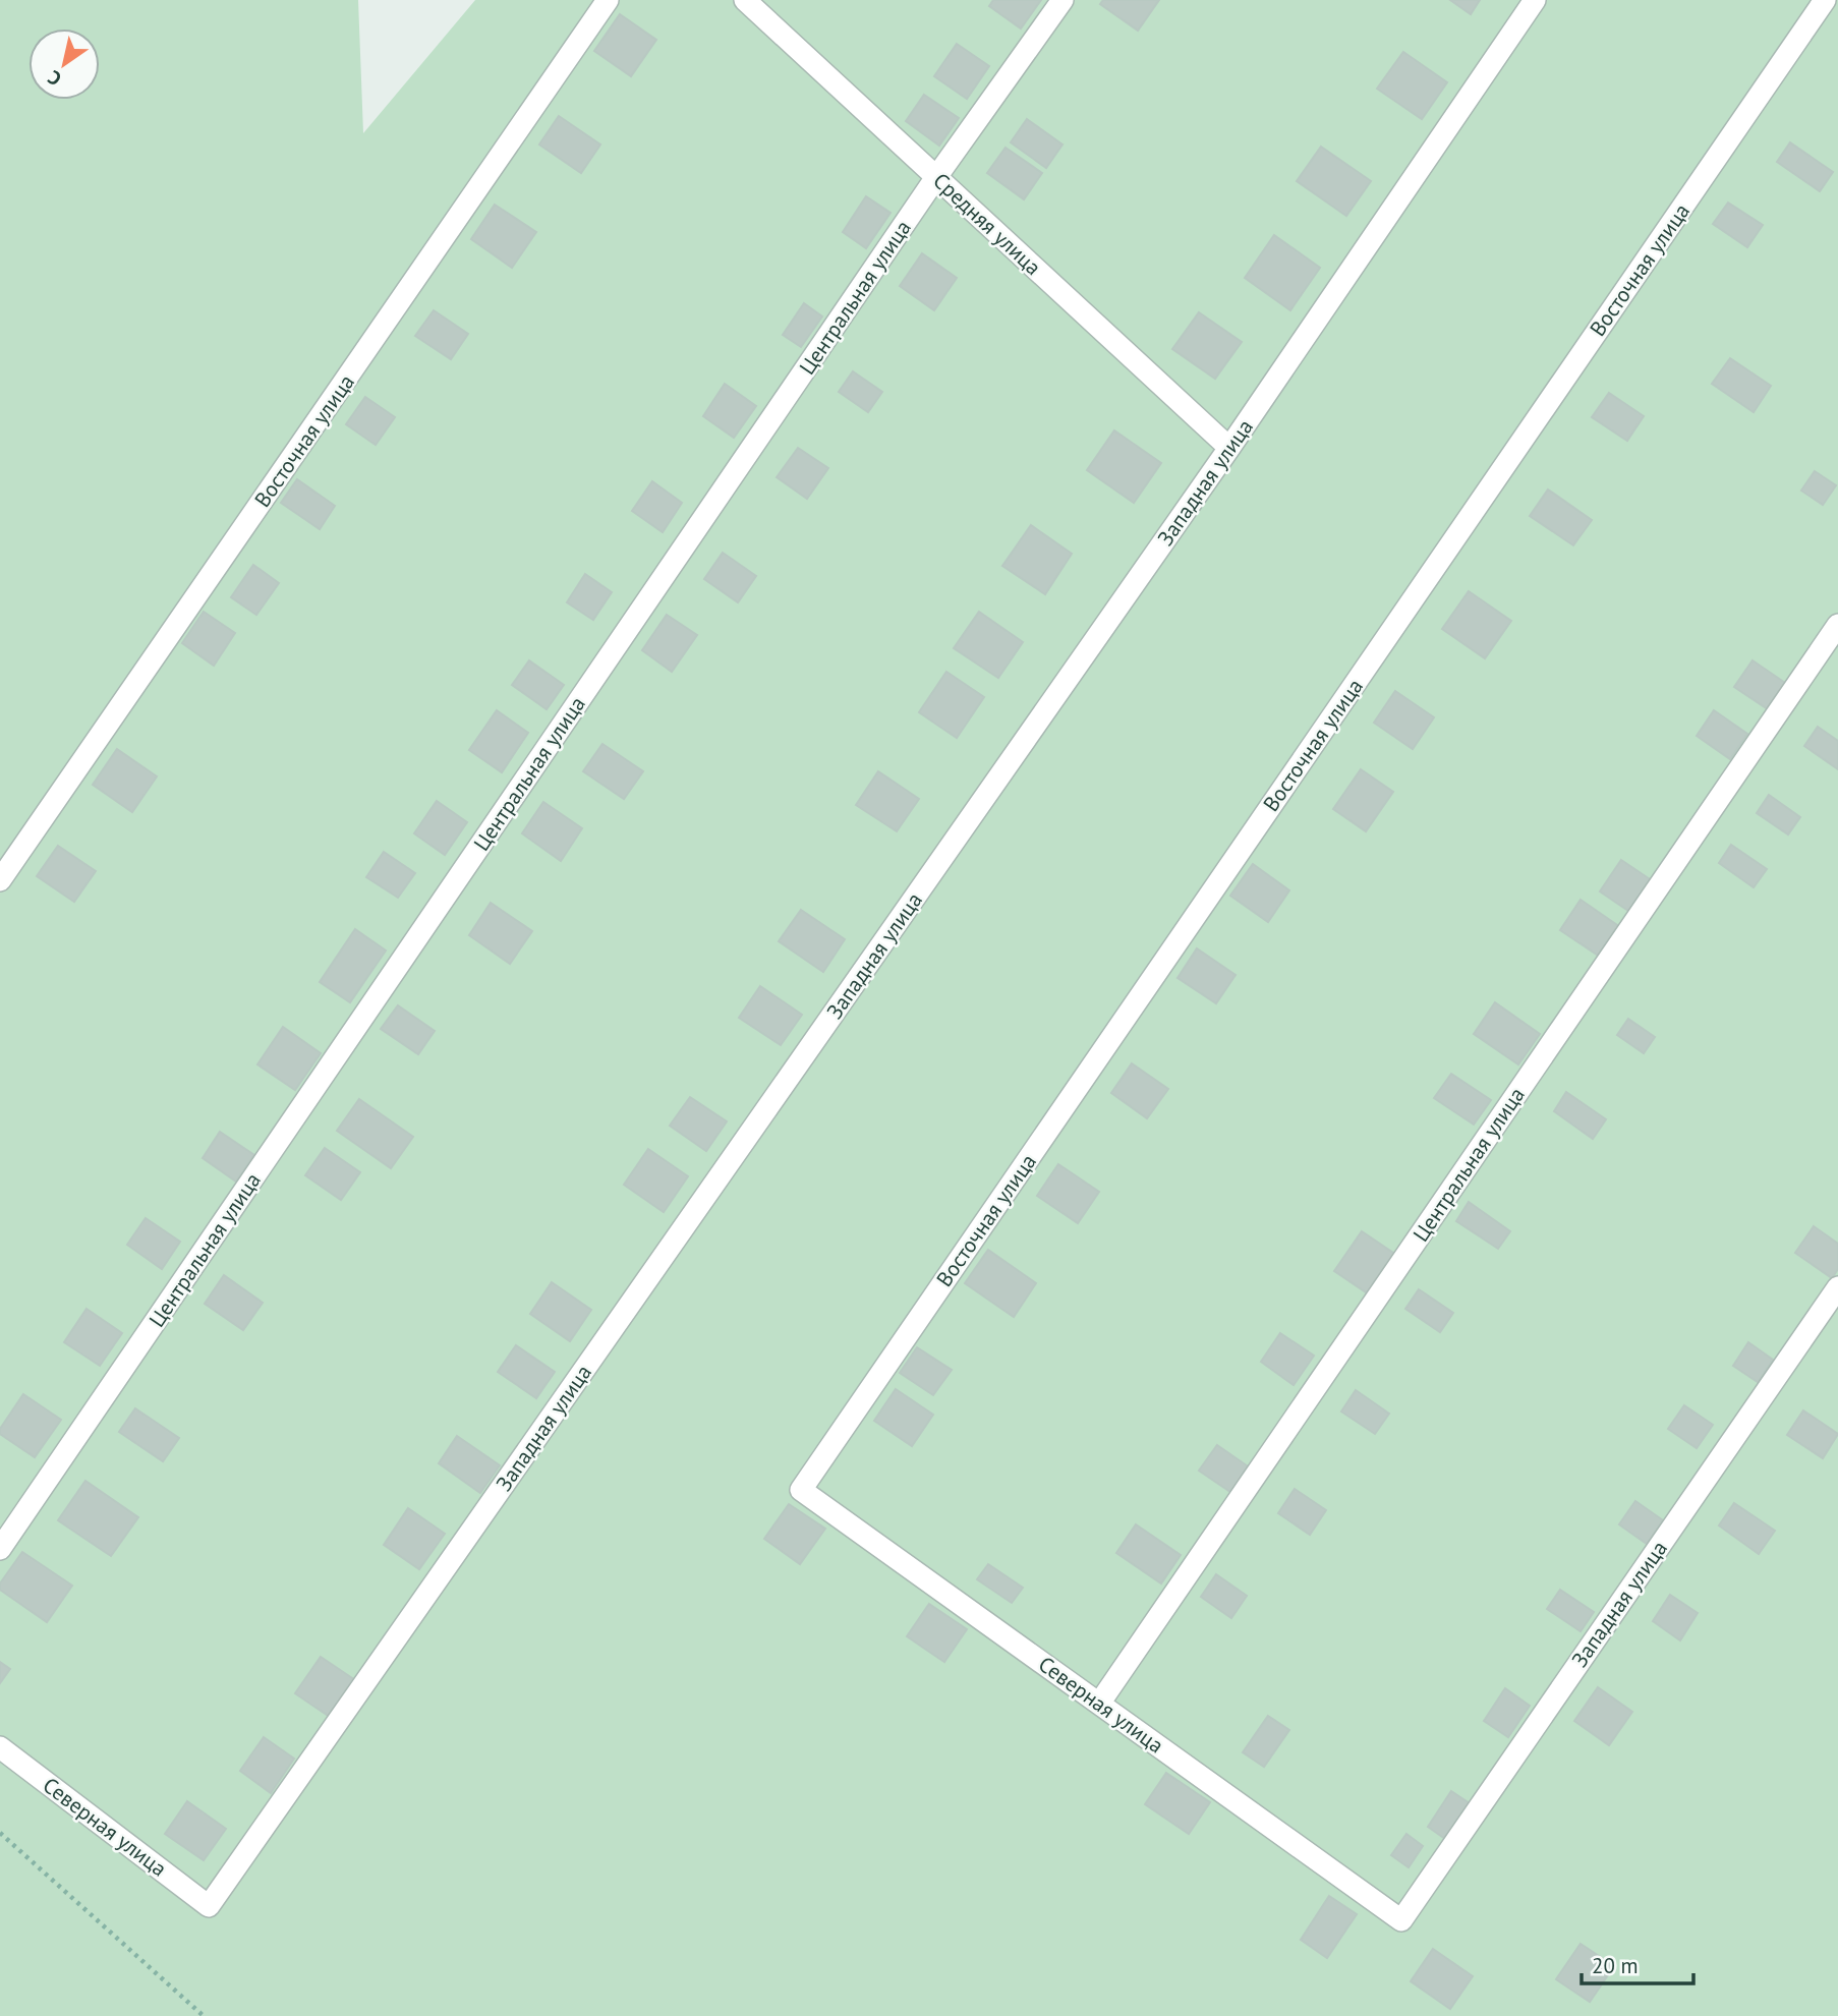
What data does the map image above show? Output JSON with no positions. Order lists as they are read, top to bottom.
{
  "streets": {
    "street": [
      "Средняя улица",
      "Восточная улица",
      "Центральная улица",
      "Западная улица",
      "Северная улица"
    ]
  },
  "crossings": [
    ["Средняя улица", "Центральная улица"],
    ["Средняя улица", "Западная улица"],
    ["Восточная улица", "Северная улица"],
    ["Центральная улица", "Северная улица"],
    ["Западная улица", "Северная улица"]
  ],
  "scale_bar": "20 m",
  "north": "bottom left"
}
